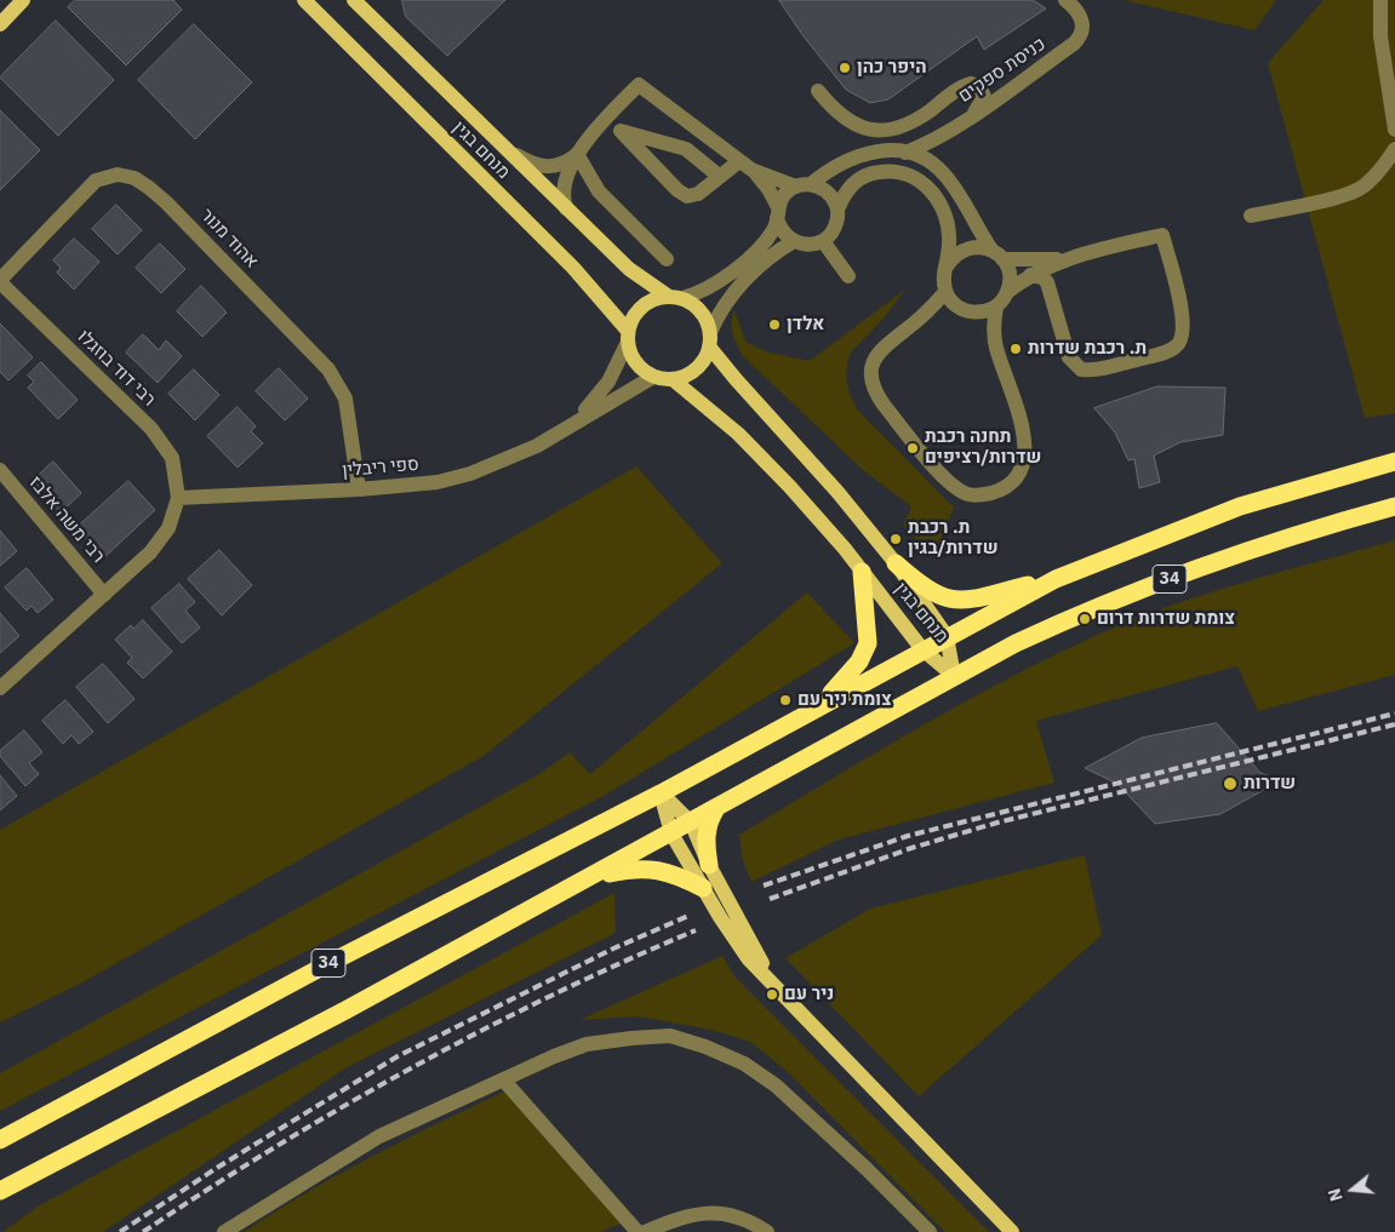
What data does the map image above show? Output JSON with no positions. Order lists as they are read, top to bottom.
{
  "streets": {
    "highway": ["34"],
    "main road": ["מנחם בגין"],
    "street": [
      "כניסת ספקים",
      "אהוד מנור",
      "רבי דוד בוזגלו",
      "ספי ריבלין",
      "רבי משה אלבז"
    ]
  },
  "crossings": [
    ["מנחם בגין", "ספי ריבלין"],
    ["מנחם בגין", "34"],
    ["אהוד מנור", "רבי דוד בוזגלו"],
    ["אהוד מנור", "ספי ריבלין"],
    ["רבי דוד בוזגלו", "ספי ריבלין"]
  ],
  "places": [
    "היפר כהן",
    "אלדן",
    "ת. רכבת שדרות",
    "תחנה רכבת שדרות/רציפים",
    "ת. רכבת שדרות/בגין",
    "צומת שדרות דרום",
    "צומת ניר עם",
    "שדרות",
    "ניר עם"
  ],
  "north": "left"
}
